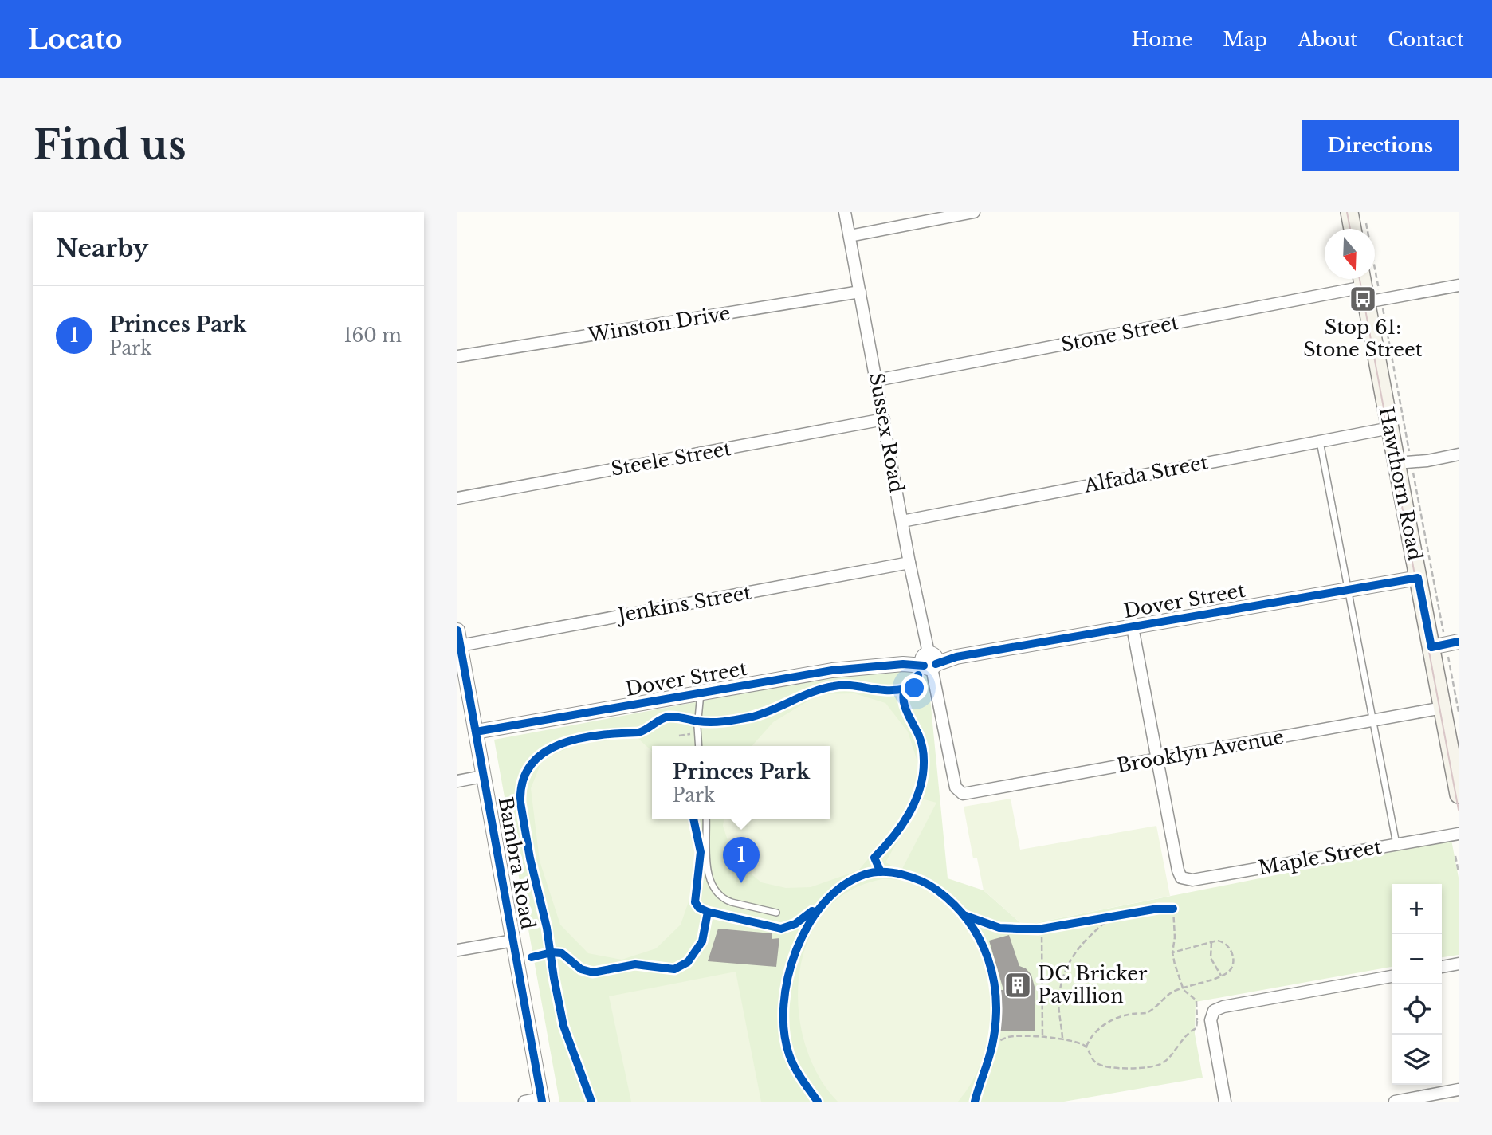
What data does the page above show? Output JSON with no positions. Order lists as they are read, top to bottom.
{
  "streets": {
    "main road": ["Hawthorn Road"],
    "street": [
      "Winston Drive",
      "Stone Street",
      "Sussex Road",
      "Steele Street",
      "Alfada Street",
      "Dover Street",
      "Jenkins Street",
      "Brooklyn Avenue",
      "Maple Street",
      "Bambra Road"
    ]
  },
  "crossings": [
    ["Winston Drive", "Sussex Road"],
    ["Stone Street", "Sussex Road"],
    ["Stone Street", "Hawthorn Road"],
    ["Sussex Road", "Steele Street"],
    ["Sussex Road", "Alfada Street"],
    ["Sussex Road", "Dover Street"],
    ["Sussex Road", "Jenkins Street"],
    ["Sussex Road", "Brooklyn Avenue"],
    ["Alfada Street", "Hawthorn Road"],
    ["Hawthorn Road", "Dover Street"],
    ["Hawthorn Road", "Brooklyn Avenue"],
    ["Dover Street", "Bambra Road"],
    ["Jenkins Street", "Bambra Road"],
    ["Brooklyn Avenue", "Maple Street"]
  ],
  "places": {
    "bus stop": ["Stop 61: Stone Street"],
    "building": ["DC Bricker Pavillion"]
  },
  "north": "bottom",
  "page": {
    "header": "Locato",
    "nav": [
      "Home",
      "Map",
      "About",
      "Contact"
    ],
    "buttons": "Directions",
    "title": "Find us",
    "heading": "Nearby",
    "list": [
      {
        "mark": "1",
        "name": "Princes Park",
        "note": "Park",
        "value": "160 m"
      }
    ],
    "popup": ["Princes Park", "Park"],
    "pins": "1",
    "map_buttons": ["+", "−"]
  }
}
